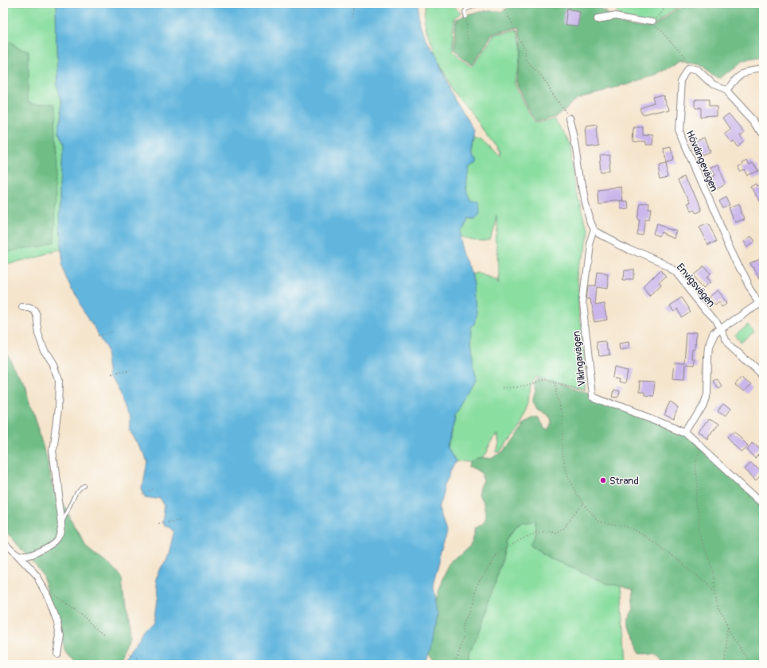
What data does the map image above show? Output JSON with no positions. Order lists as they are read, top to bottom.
{
  "streets": {
    "street": ["Hövdingevägen", "Envigsvägen", "Vikingavägen"]
  },
  "crossings": [
    ["Envigsvägen", "Vikingavägen"]
  ],
  "places": ["Strand"]
}
